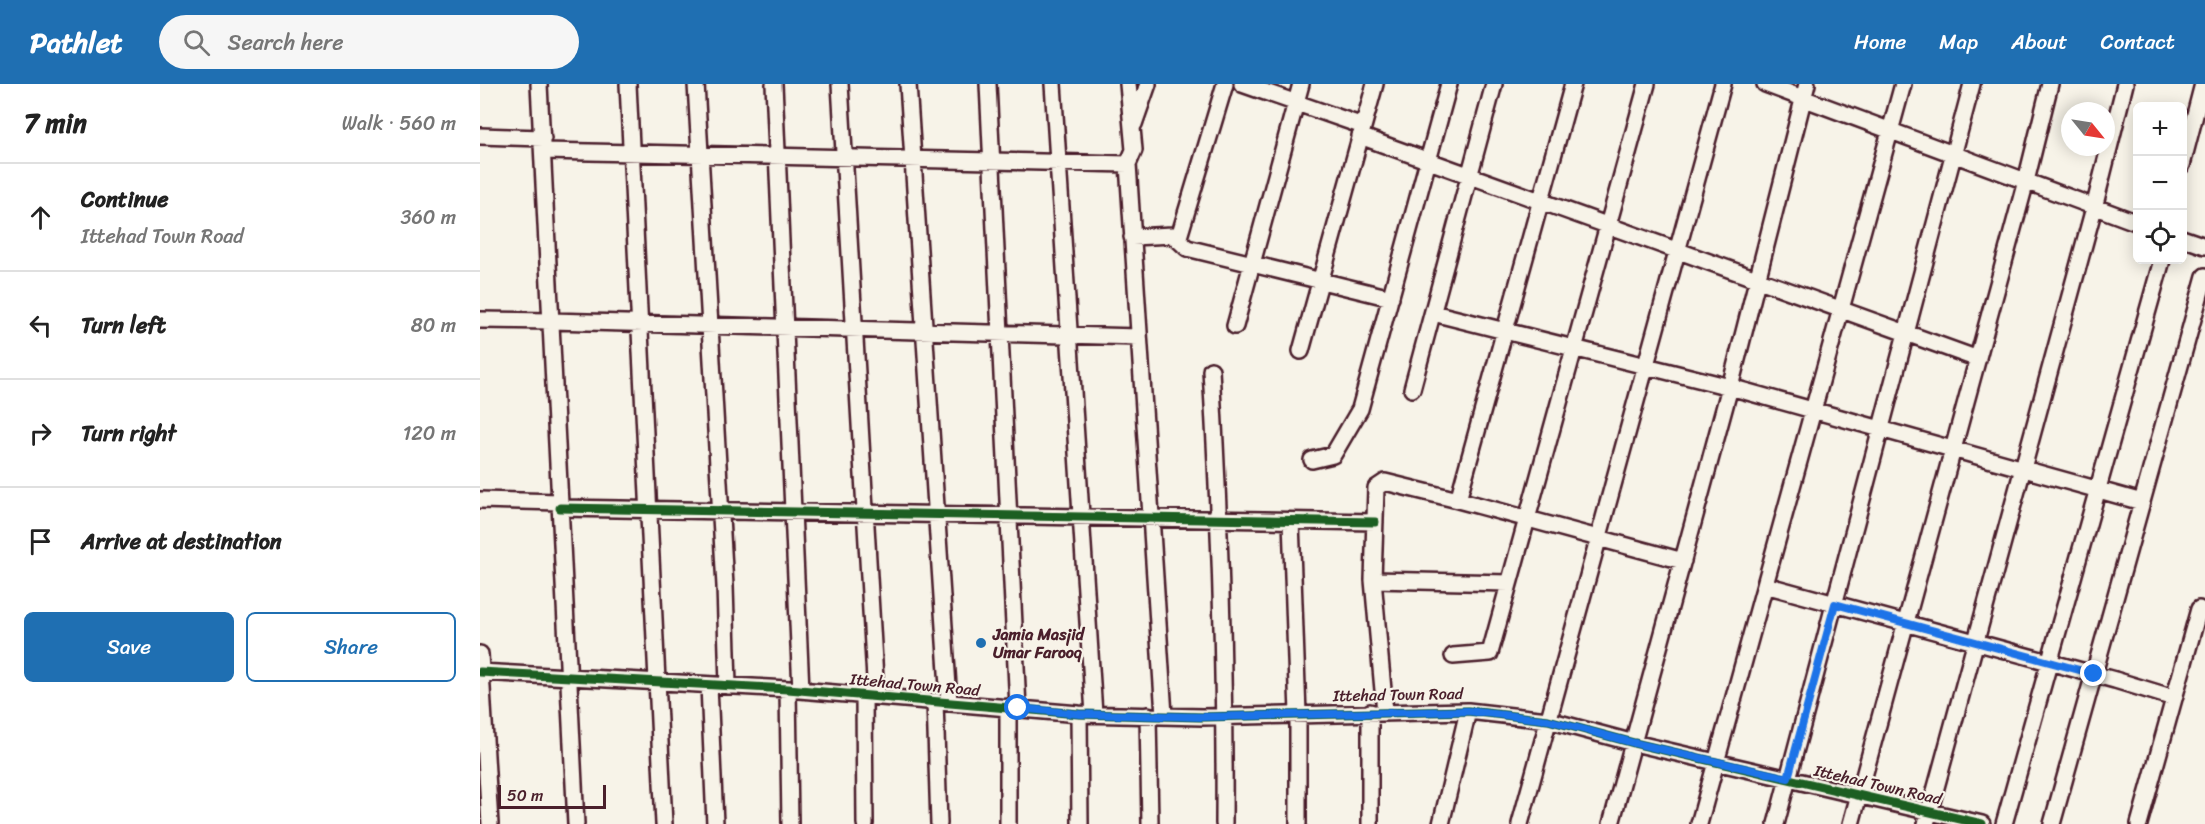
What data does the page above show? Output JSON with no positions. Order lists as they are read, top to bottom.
{
  "streets": {
    "street": ["Ittehad Town Road"]
  },
  "places": ["Jamia Masjid Umar Farooq"],
  "scale_bar": "50 m",
  "north": "bottom right",
  "page": {
    "header": "Pathlet",
    "search": "Search here",
    "nav": [
      "Home",
      "Map",
      "About",
      "Contact"
    ],
    "heading": ["7 min", "Walk · 560 m"],
    "map_buttons": ["+", "−"],
    "list": [
      ["Continue", "Ittehad Town Road", "360 m"],
      ["Turn left", "80 m"],
      ["Turn right", "120 m"],
      "Arrive at destination"
    ],
    "buttons": ["Save", "Share"],
    "scale": "50 m"
  }
}
